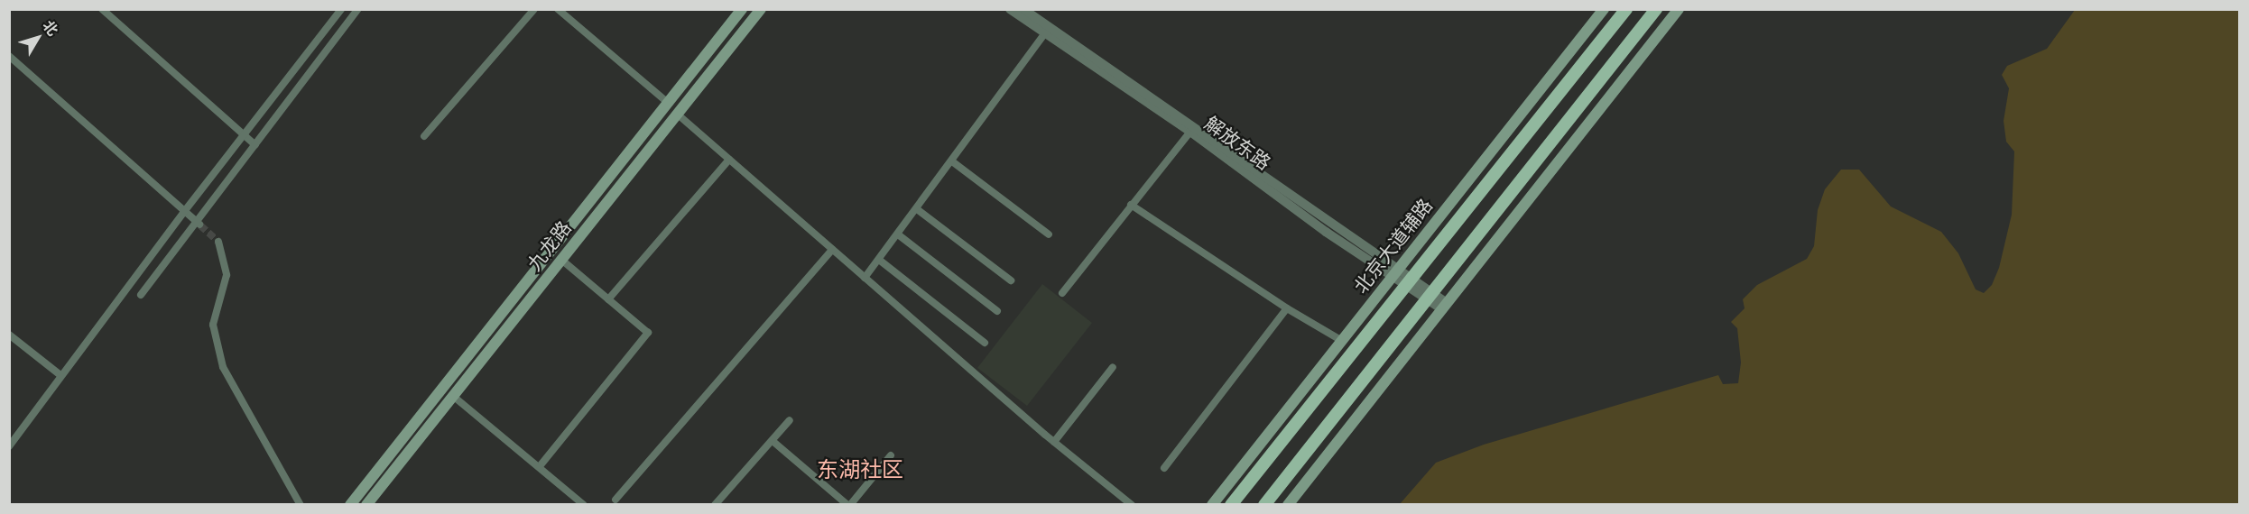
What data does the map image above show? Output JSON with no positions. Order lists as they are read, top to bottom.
{
  "streets": {
    "main road": ["九龙路", "北京大道辅路"],
    "street": ["解放东路"]
  },
  "crossings": [
    ["解放东路", "北京大道辅路"]
  ],
  "districts": ["东湖社区"],
  "north": "top right"
}
